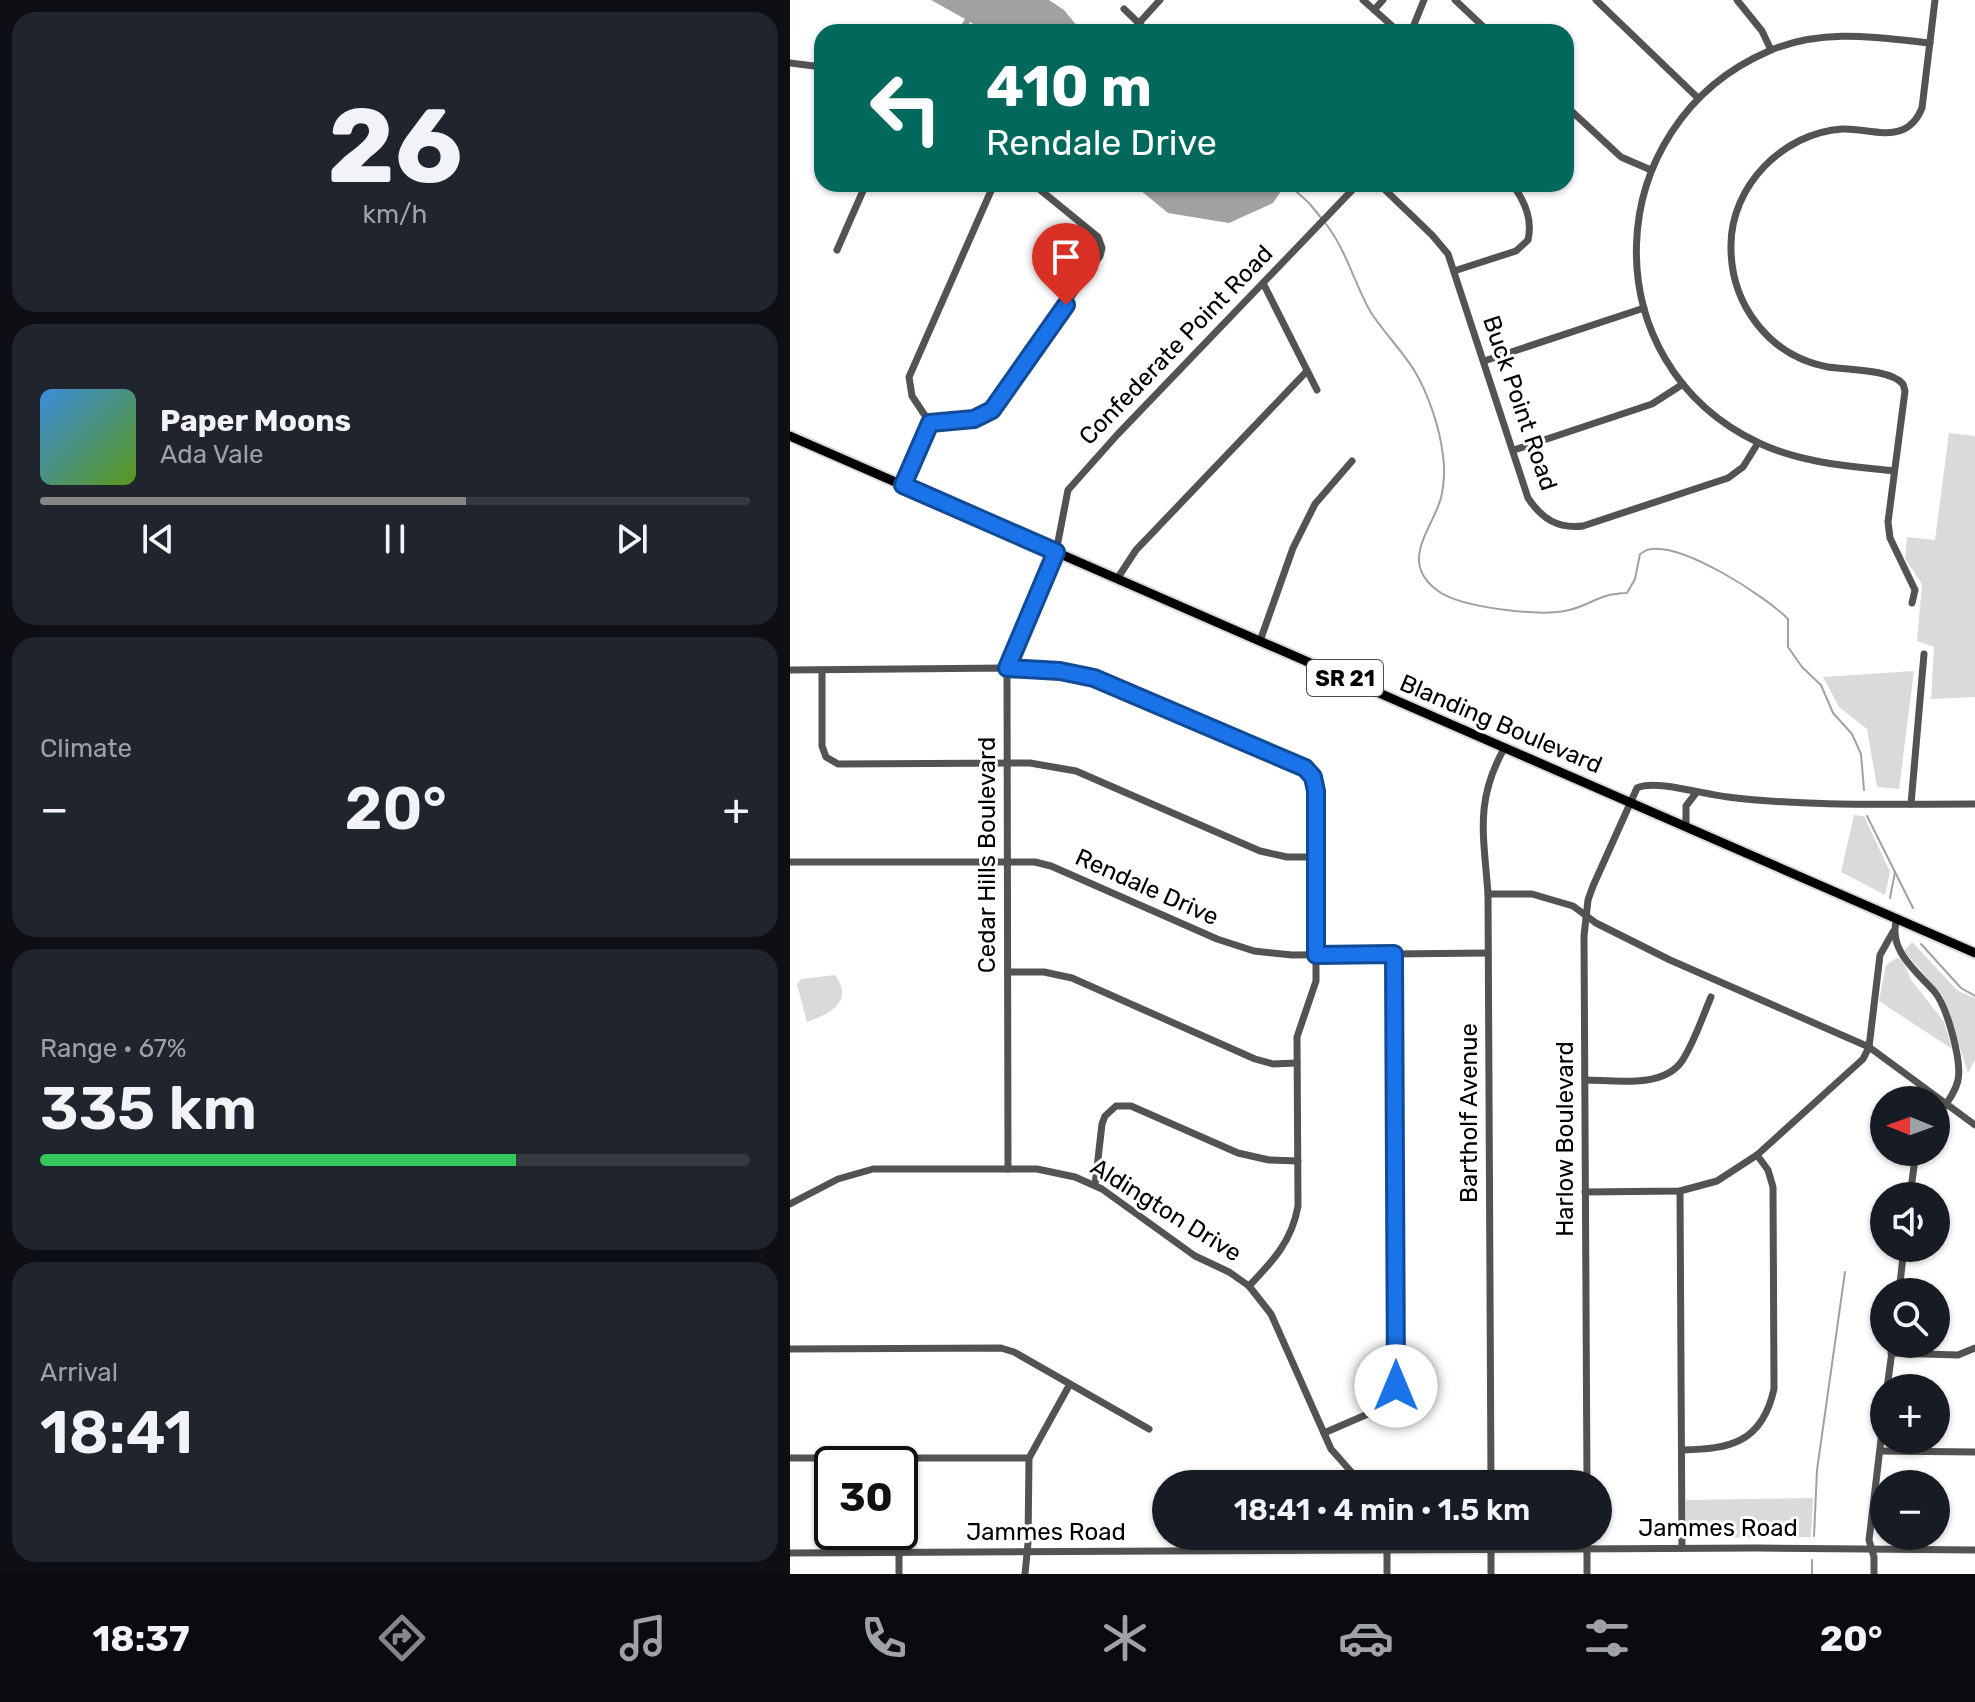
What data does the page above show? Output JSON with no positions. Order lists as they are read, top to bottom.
{
  "streets": {
    "main road": ["SR 21", "Blanding Boulevard"],
    "street": [
      "Confederate Point Road",
      "Buck Point Road",
      "Cedar Hills Boulevard",
      "Rendale Drive",
      "Bartholf Avenue",
      "Harlow Boulevard",
      "Aldington Drive",
      "Jammes Road"
    ]
  },
  "crossings": [
    ["Confederate Point Road", "Blanding Boulevard"],
    ["Confederate Point Road", "Cedar Hills Boulevard"],
    ["Blanding Boulevard", "Cedar Hills Boulevard"],
    ["Blanding Boulevard", "Bartholf Avenue"],
    ["Blanding Boulevard", "Harlow Boulevard"],
    ["Cedar Hills Boulevard", "Rendale Drive"],
    ["Cedar Hills Boulevard", "Aldington Drive"],
    ["Rendale Drive", "Bartholf Avenue"]
  ],
  "north": "left",
  "page": {
    "tile": [
      ["26", "km/h"],
      "Climate",
      ["Range · 67%", "335 km"],
      ["Arrival", "18:41"]
    ],
    "turn": ["410 m", "Rendale Drive"],
    "song": ["Paper Moons", "Ada Vale"],
    "heat": ["−", "20°", "+"],
    "map_buttons": ["+", "−"],
    "limit": "30",
    "trip": "18:41 · 4 min · 1.5 km",
    "tabs": ["18:37", "20°"]
  }
}
